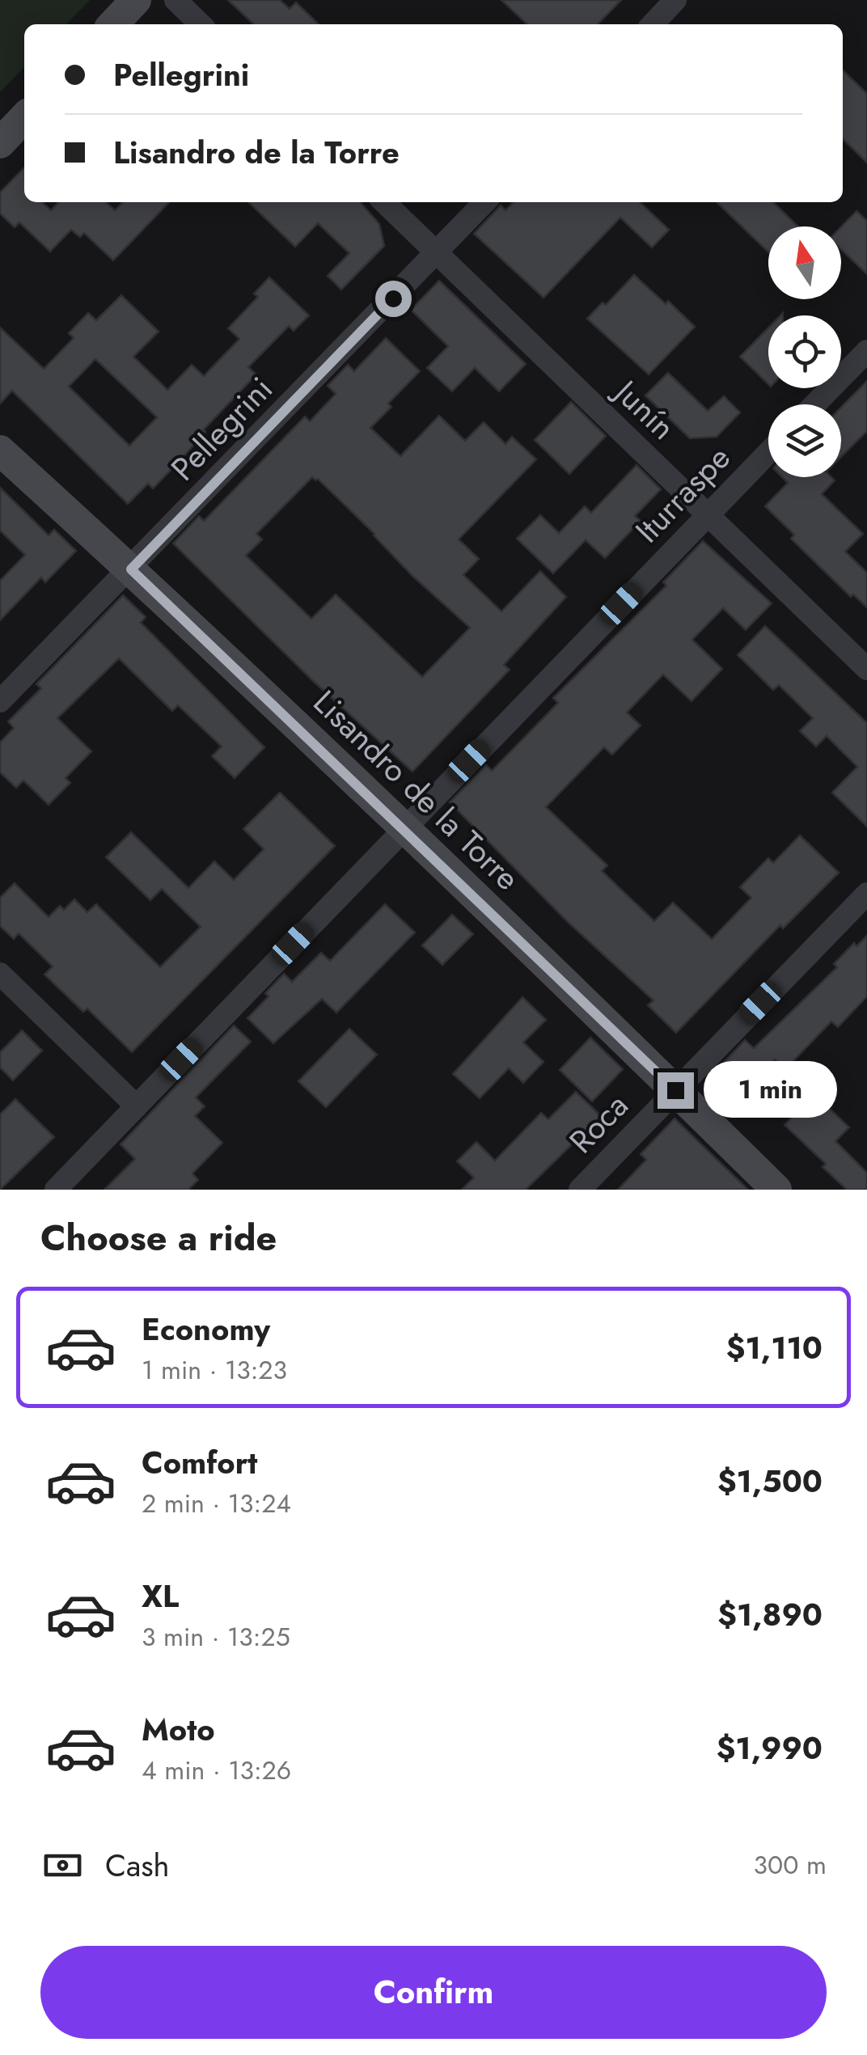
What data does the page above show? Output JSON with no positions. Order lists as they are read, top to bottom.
{
  "streets": {
    "main road": ["Lisandro de la Torre"],
    "street": [
      "Junín",
      "Pellegrini",
      "Iturraspe",
      "Roca"
    ]
  },
  "crossings": [
    ["Junín", "Pellegrini"],
    ["Junín", "Iturraspe"],
    ["Pellegrini", "Lisandro de la Torre"],
    ["Iturraspe", "Lisandro de la Torre"],
    ["Lisandro de la Torre", "Roca"]
  ],
  "north": "top",
  "page": {
    "banner": ["Pellegrini", "Lisandro de la Torre"],
    "bubble": "1 min",
    "heading": "Choose a ride",
    "list": [
      {
        "name": "Economy",
        "note": "1 min · 13:23",
        "value": "$1,110"
      },
      {
        "name": "Comfort",
        "note": "2 min · 13:24",
        "value": "$1,500"
      },
      {
        "name": "XL",
        "note": "3 min · 13:25",
        "value": "$1,890"
      },
      {
        "name": "Moto",
        "note": "4 min · 13:26",
        "value": "$1,990"
      }
    ],
    "pay": ["Cash", "300 m"],
    "buttons": "Confirm"
  }
}
